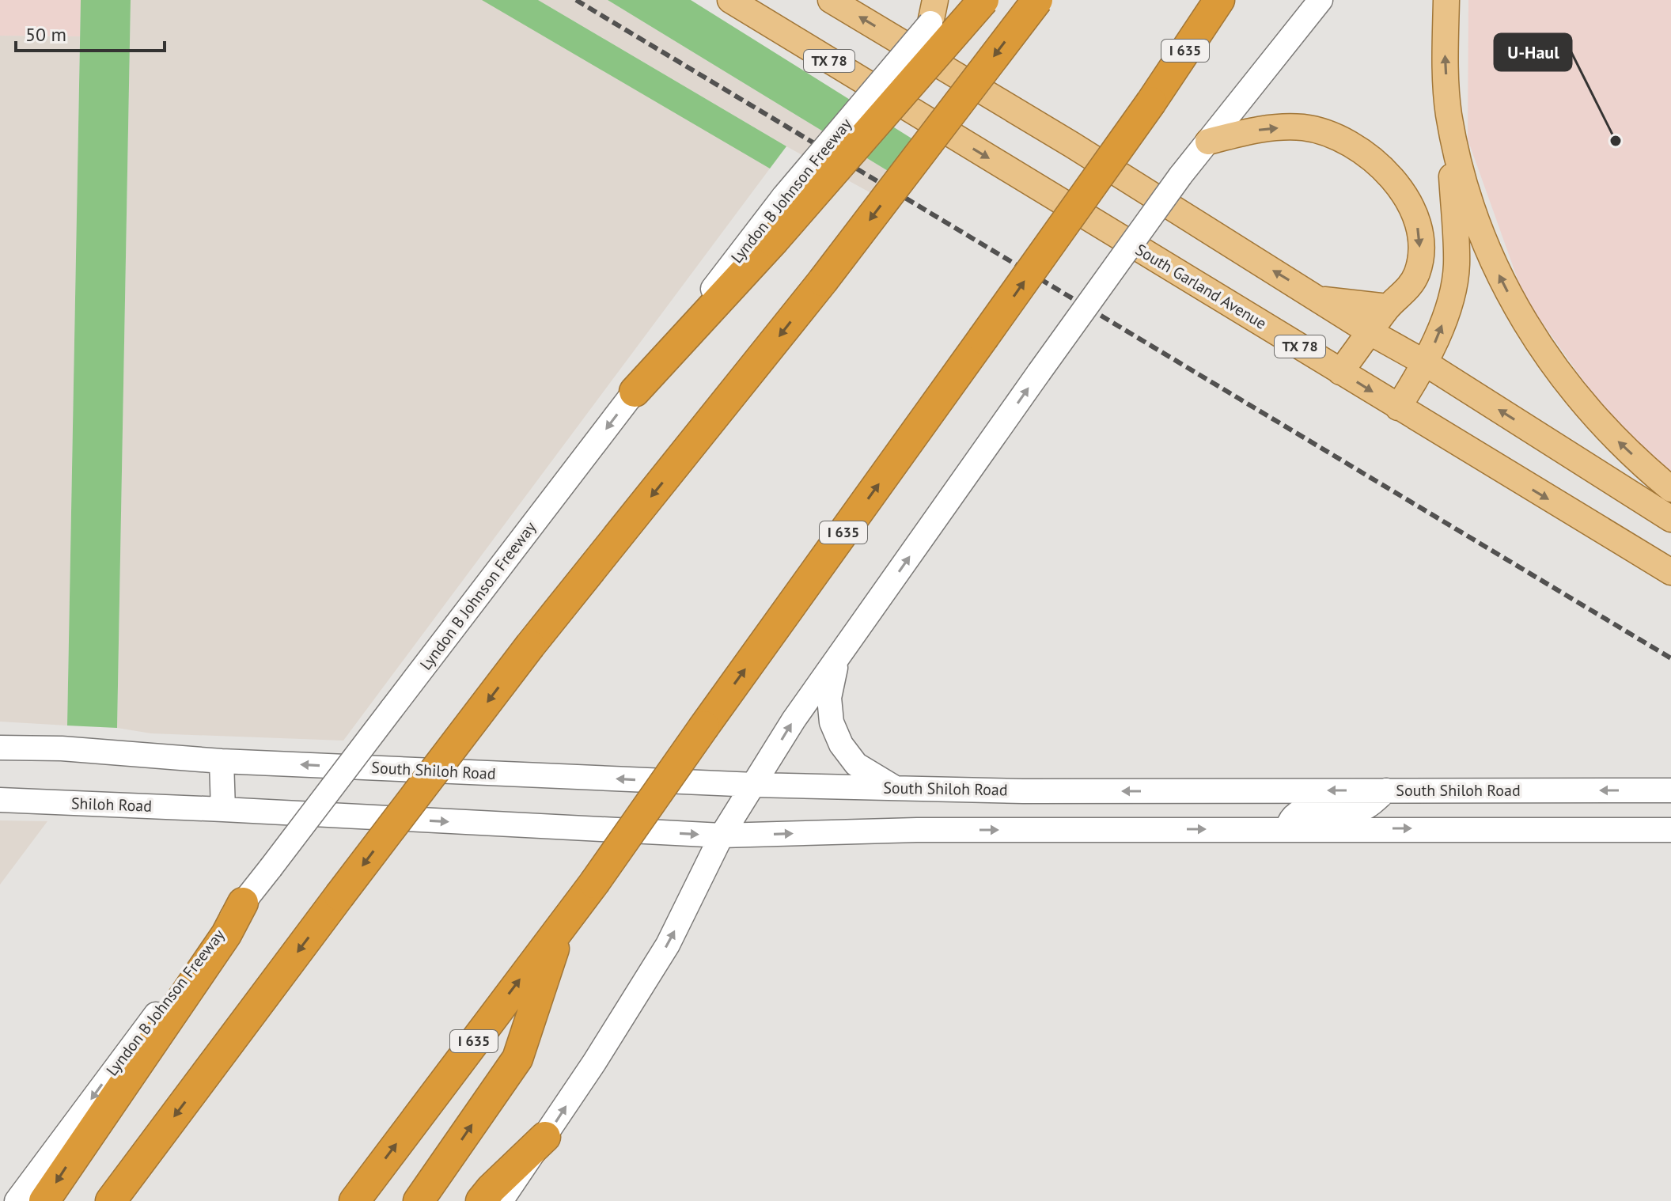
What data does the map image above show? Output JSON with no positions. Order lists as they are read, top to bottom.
{
  "streets": {
    "highway": ["I 635"],
    "main road": [
      "TX 78",
      "Lyndon B Johnson Freeway",
      "South Garland Avenue",
      "South Shiloh Road",
      "Shiloh Road"
    ]
  },
  "one_way": ["Lyndon B Johnson Freeway"],
  "places": ["U-Haul"],
  "scale_bar": "50 m"
}
